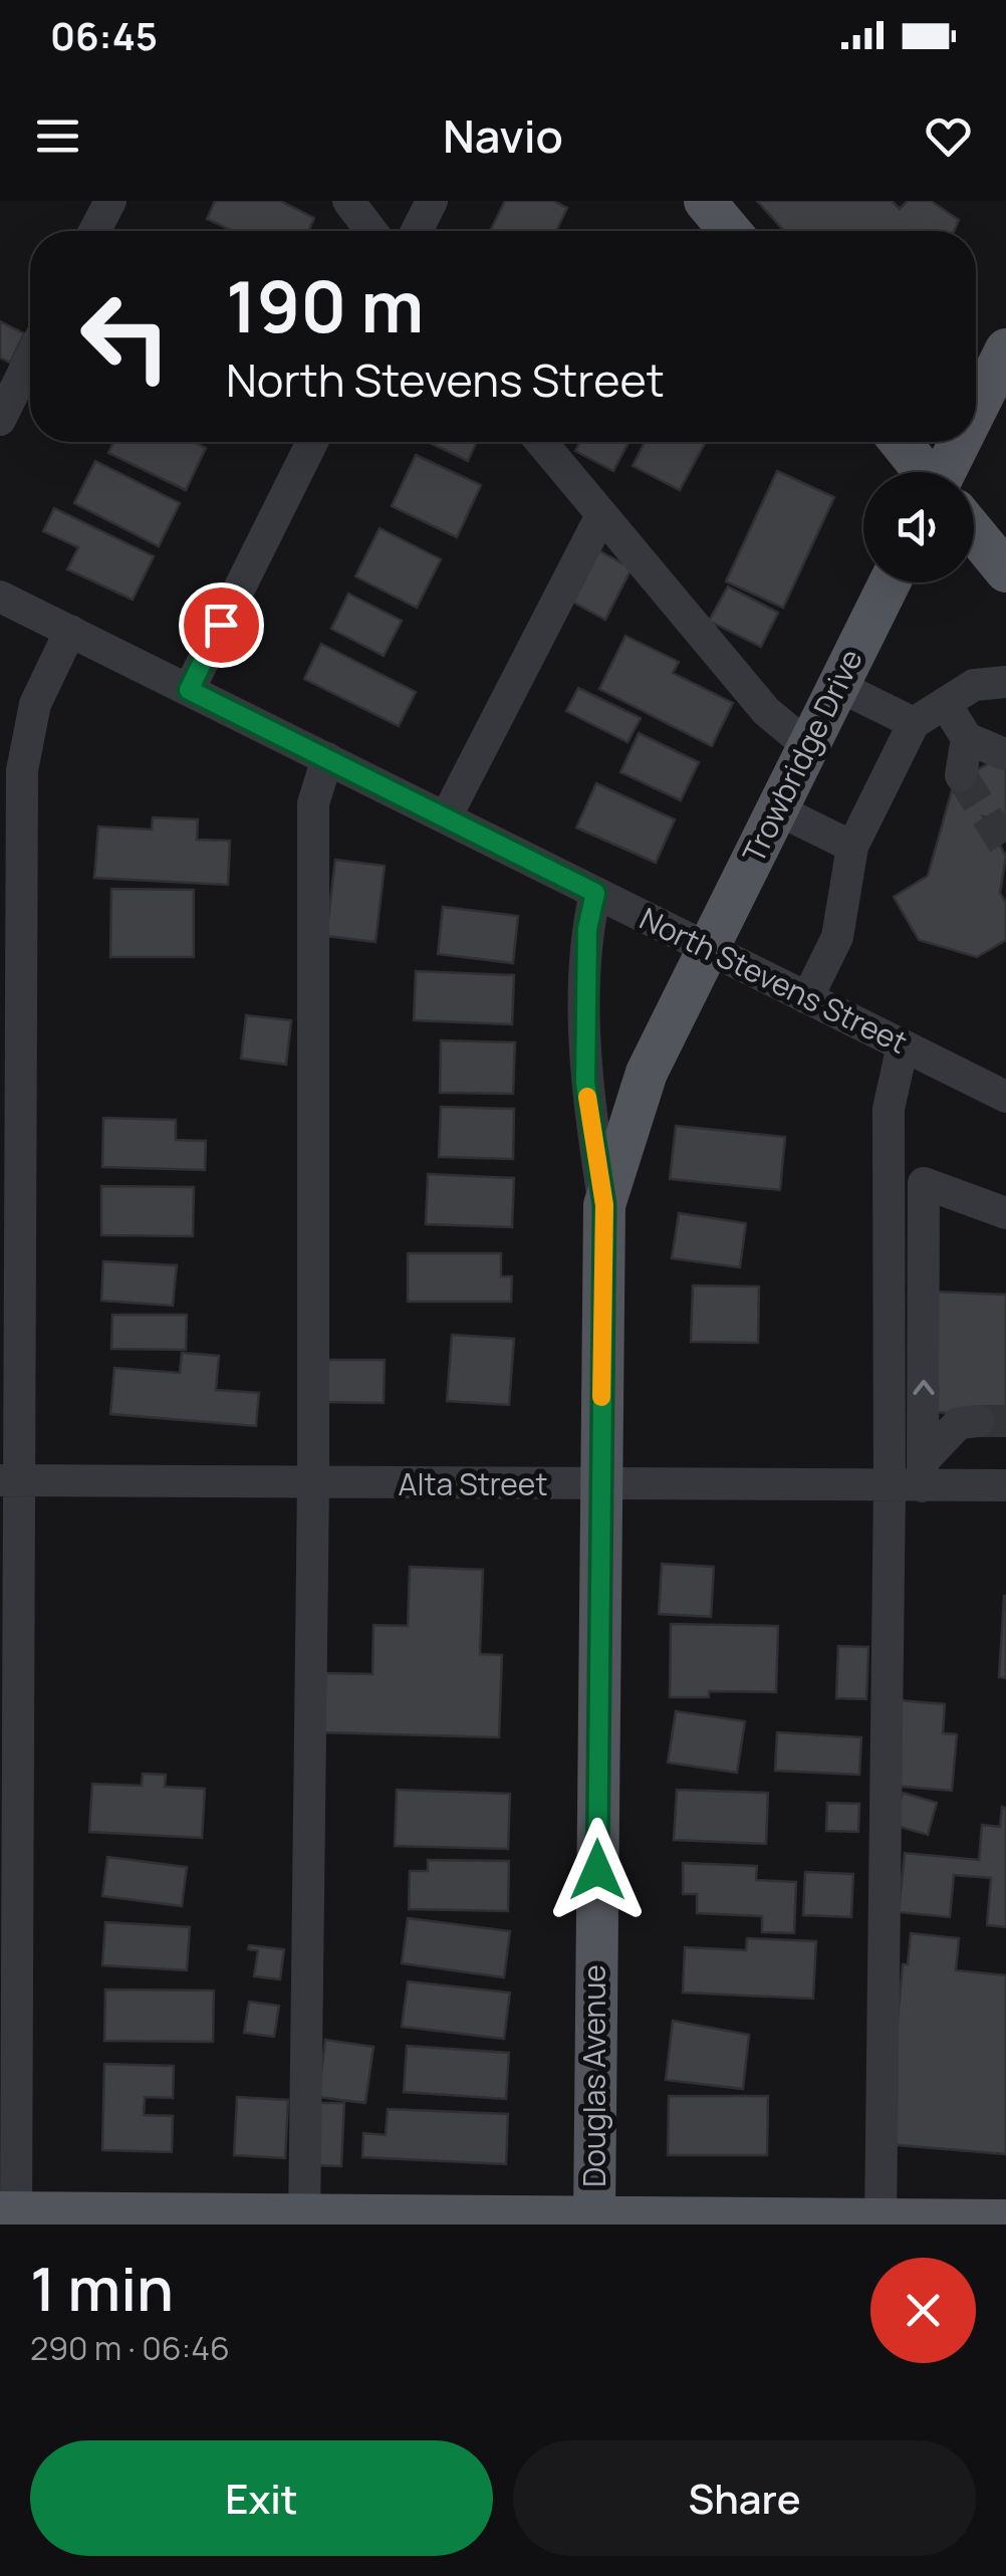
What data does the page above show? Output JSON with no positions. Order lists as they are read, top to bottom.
{
  "streets": {
    "main road": ["Trowbridge Drive", "Douglas Avenue"],
    "street": ["North Stevens Street", "Alta Street"]
  },
  "crossings": [
    ["Trowbridge Drive", "North Stevens Street"],
    ["Trowbridge Drive", "Douglas Avenue"],
    ["North Stevens Street", "Douglas Avenue"],
    ["Alta Street", "Douglas Avenue"]
  ],
  "page": {
    "status": "06:45",
    "header": "Navio",
    "turn": ["190 m", "North Stevens Street"],
    "heading": ["1 min", "290 m · 06:46"],
    "buttons": ["Exit", "Share"]
  }
}
